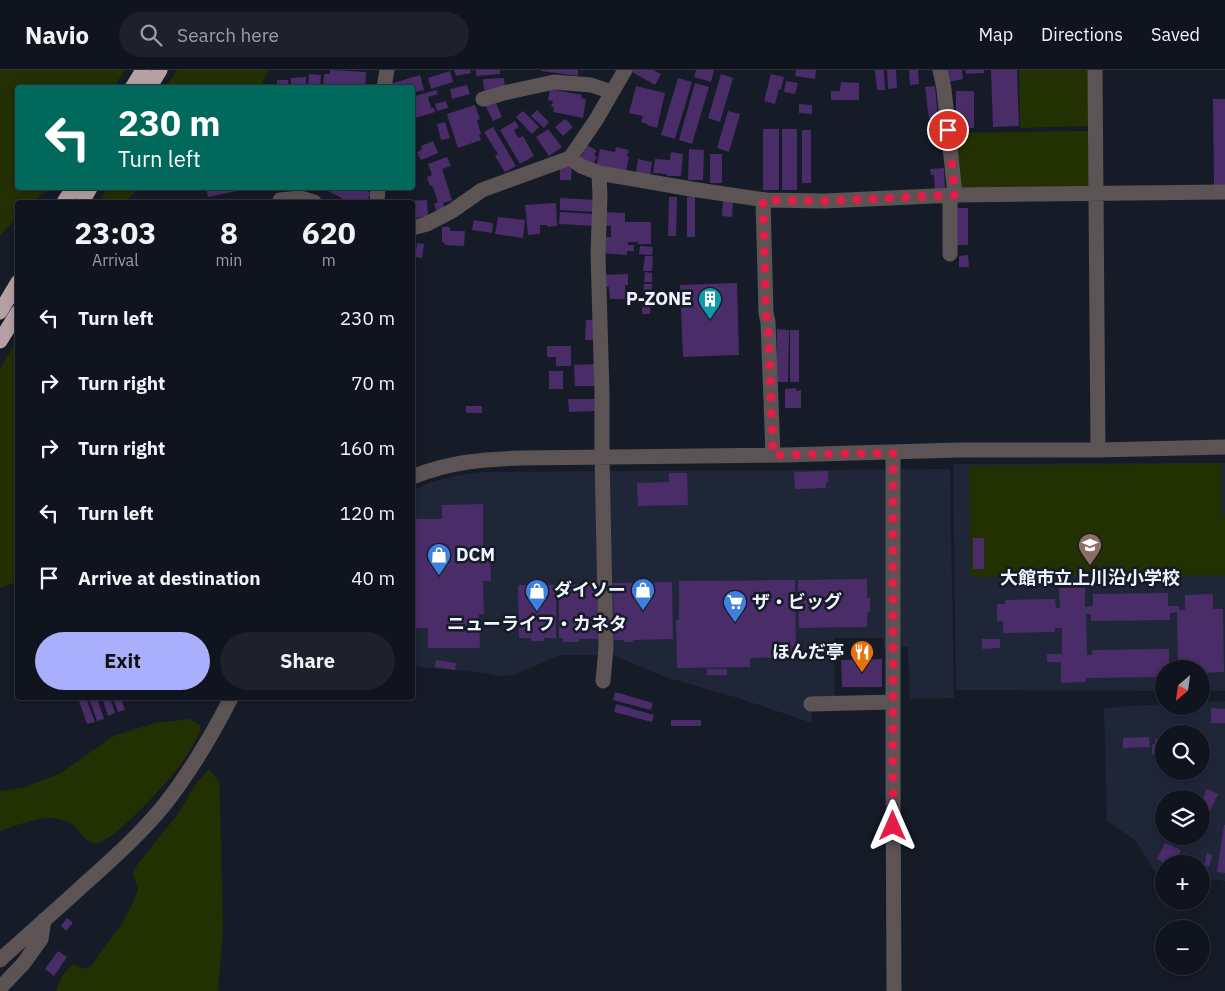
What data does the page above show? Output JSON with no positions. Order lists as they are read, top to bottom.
{
  "places": {
    "building": ["P-ZONE"],
    "school or university": ["大館市立上川沿小学校"],
    "shop": ["DCM", "ダイソー", "ニューライフ・カネタ"],
    "supermarket": ["ザ・ビッグ"],
    "restaurant": ["ほんだ亭"]
  },
  "north": "bottom left",
  "page": {
    "header": "Navio",
    "search": "Search here",
    "nav": ["Map", "Directions", "Saved"],
    "turn": ["230 m", "Turn left"],
    "eta": [
      "23:03",
      "Arrival",
      "8",
      "min",
      "620",
      "m"
    ],
    "list": [
      {
        "name": "Turn left",
        "value": "230 m"
      },
      {
        "name": "Turn right",
        "value": "70 m"
      },
      {
        "name": "Turn right",
        "value": "160 m"
      },
      {
        "name": "Turn left",
        "value": "120 m"
      },
      {
        "name": "Arrive at destination",
        "value": "40 m"
      }
    ],
    "buttons": ["Exit", "Share"],
    "map_buttons": ["+", "−"]
  }
}
